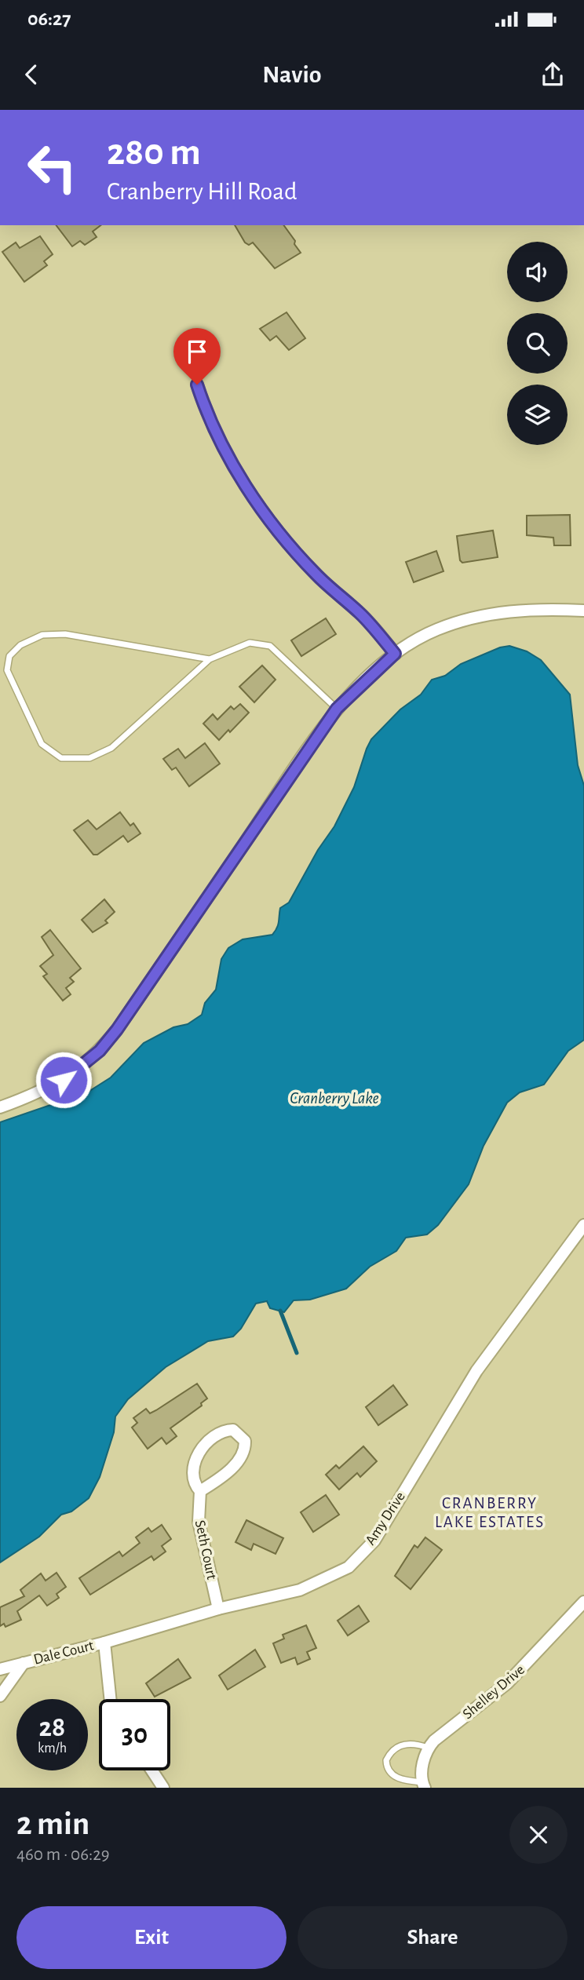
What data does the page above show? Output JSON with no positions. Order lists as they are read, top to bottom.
{
  "streets": {
    "street": [
      "Amy Drive",
      "Seth Court",
      "Dale Court",
      "Shelley Drive"
    ]
  },
  "crossings": [
    ["Amy Drive", "Seth Court"],
    ["Amy Drive", "Dale Court"]
  ],
  "districts": ["CRANBERRY LAKE ESTATES"],
  "water": ["Cranberry Lake"],
  "page": {
    "status": "06:27",
    "header": "Navio",
    "turn": ["280 m", "Cranberry Hill Road"],
    "speed": "28 km/h",
    "limit": "30",
    "heading": ["2 min", "460 m · 06:29"],
    "buttons": ["Exit", "Share"]
  }
}
